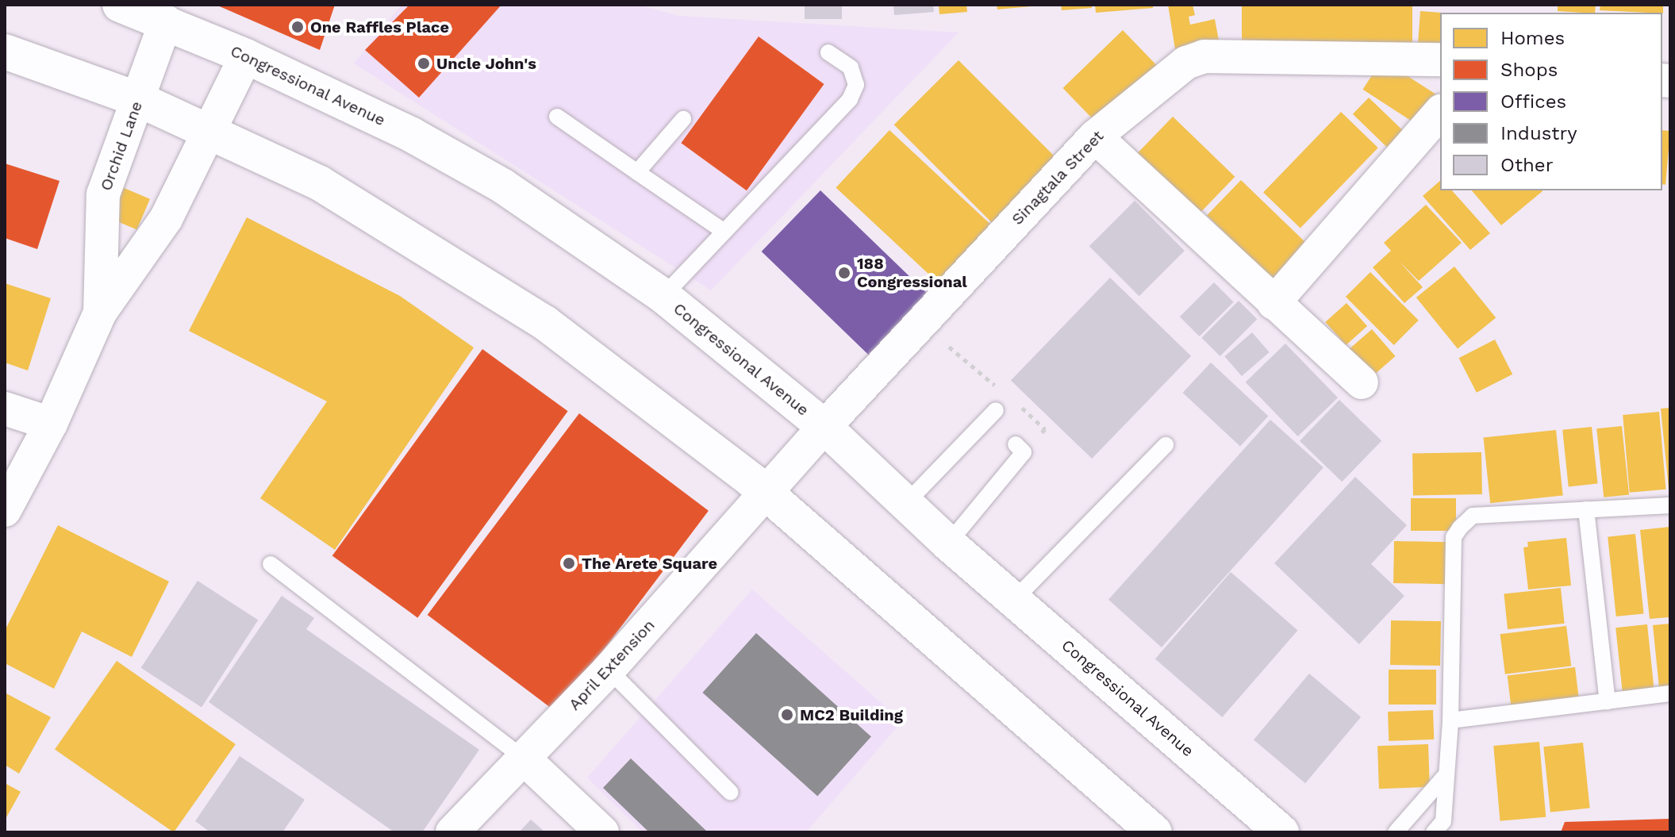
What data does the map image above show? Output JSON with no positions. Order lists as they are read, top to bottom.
{
  "streets": {
    "main road": ["Congressional Avenue"],
    "street": ["Orchid Lane", "Sinagtala Street", "April Extension"]
  },
  "crossings": [
    ["Congressional Avenue", "Orchid Lane"],
    ["Congressional Avenue", "Sinagtala Street"],
    ["Sinagtala Street", "April Extension"]
  ],
  "places": [
    "One Raffles Place",
    "Uncle John's",
    "188 Congressional",
    "The Arete Square",
    "MC2 Building"
  ],
  "legend": [
    "Homes",
    "Shops",
    "Offices",
    "Industry",
    "Other"
  ]
}
